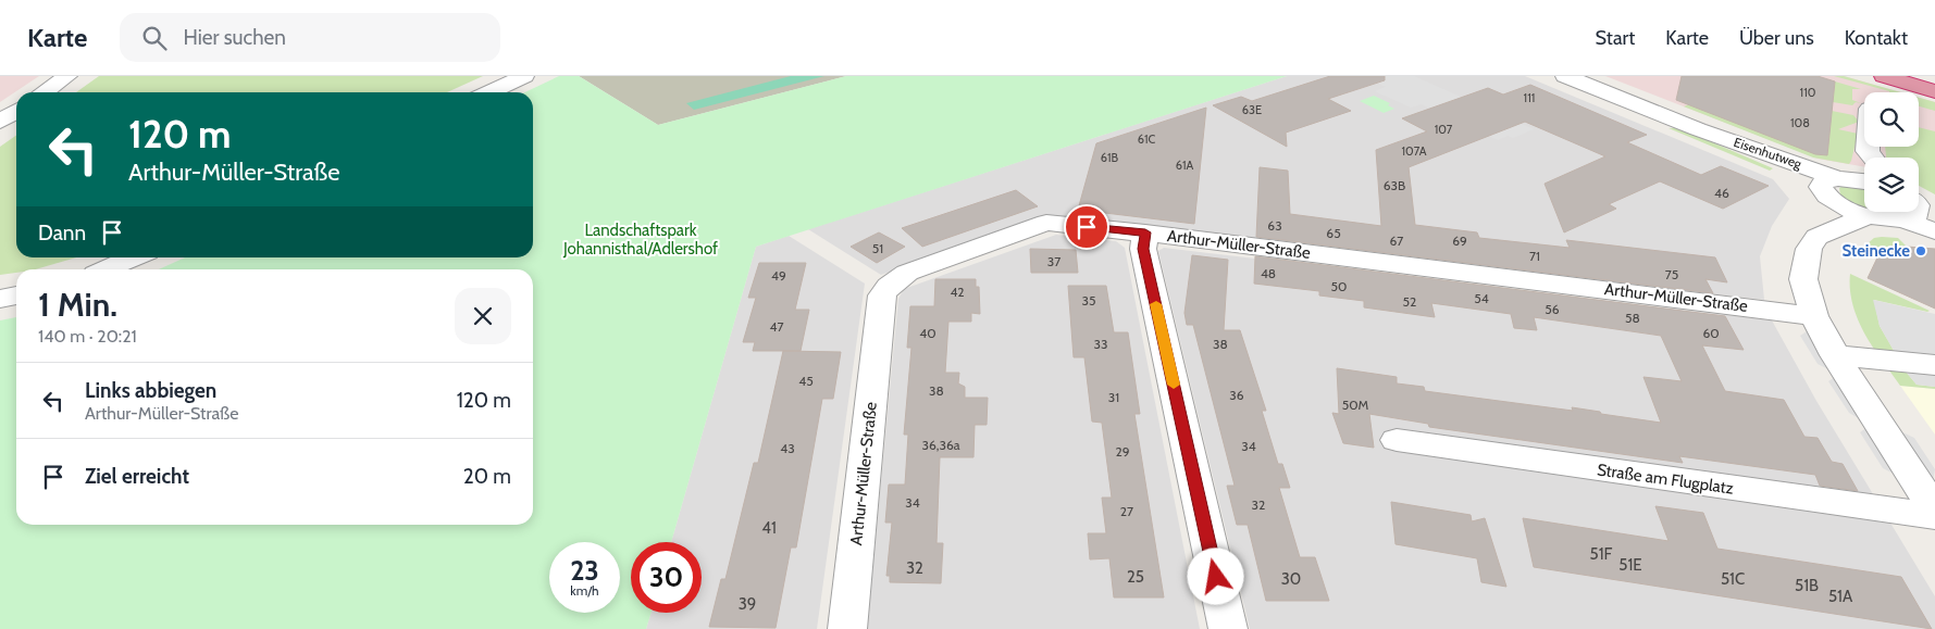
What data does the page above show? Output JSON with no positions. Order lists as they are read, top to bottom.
{
  "streets": {
    "street": ["Eisenhutweg", "Arthur-Müller-Straße", "Straße am Flugplatz"]
  },
  "parks": ["Landschaftspark Johannisthal/Adlershof"],
  "places": ["Steinecke"],
  "house_numbers": [
    "110",
    "111",
    "63E",
    "108",
    "107",
    "61C",
    "107A",
    "61B",
    "61A",
    "63B",
    "46",
    "63",
    "65",
    "67",
    "69",
    "51",
    "71",
    "37",
    "48",
    "75",
    "49",
    "50",
    "42",
    "54",
    "35",
    "52",
    "56",
    "58",
    "47",
    "40",
    "60",
    "33",
    "38",
    "45",
    "38",
    "36",
    "31",
    "50M",
    "36,36a",
    "34",
    "43",
    "29",
    "34",
    "32",
    "27",
    "41",
    "51F",
    "51E",
    "32",
    "25",
    "30",
    "51C",
    "51B",
    "51A",
    "39"
  ],
  "page": {
    "header": "Karte",
    "search": "Hier suchen",
    "nav": [
      "Start",
      "Karte",
      "Über uns",
      "Kontakt"
    ],
    "turn": ["120 m", "Arthur-Müller-Straße"],
    "then": "Dann",
    "heading": ["1 Min.", "140 m · 20:21"],
    "list": [
      {
        "name": "Links abbiegen",
        "note": "Arthur-Müller-Straße",
        "value": "120 m"
      },
      {
        "name": "Ziel erreicht",
        "value": "20 m"
      }
    ],
    "speed": "23 km/h",
    "limit": "30"
  }
}
